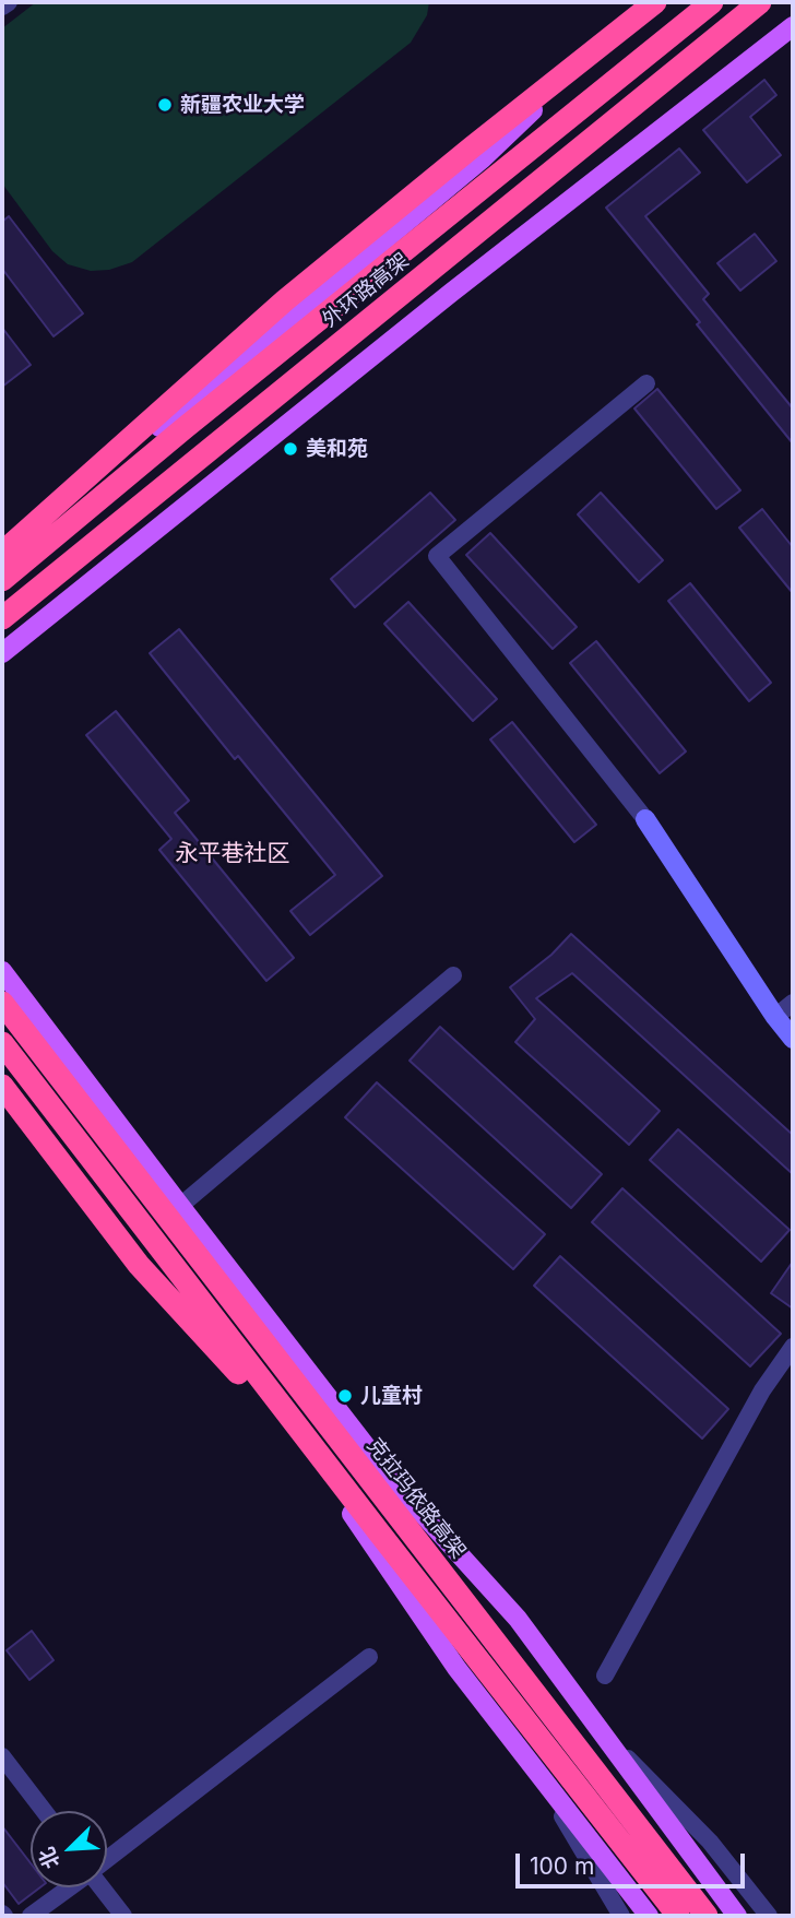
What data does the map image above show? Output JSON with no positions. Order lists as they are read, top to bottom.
{
  "streets": {
    "highway": ["外环路高架", "克拉玛依路高架"]
  },
  "districts": ["永平巷社区"],
  "places": ["新疆农业大学", "美和苑", "儿童村"],
  "scale_bar": "100 m",
  "north": "bottom left"
}
